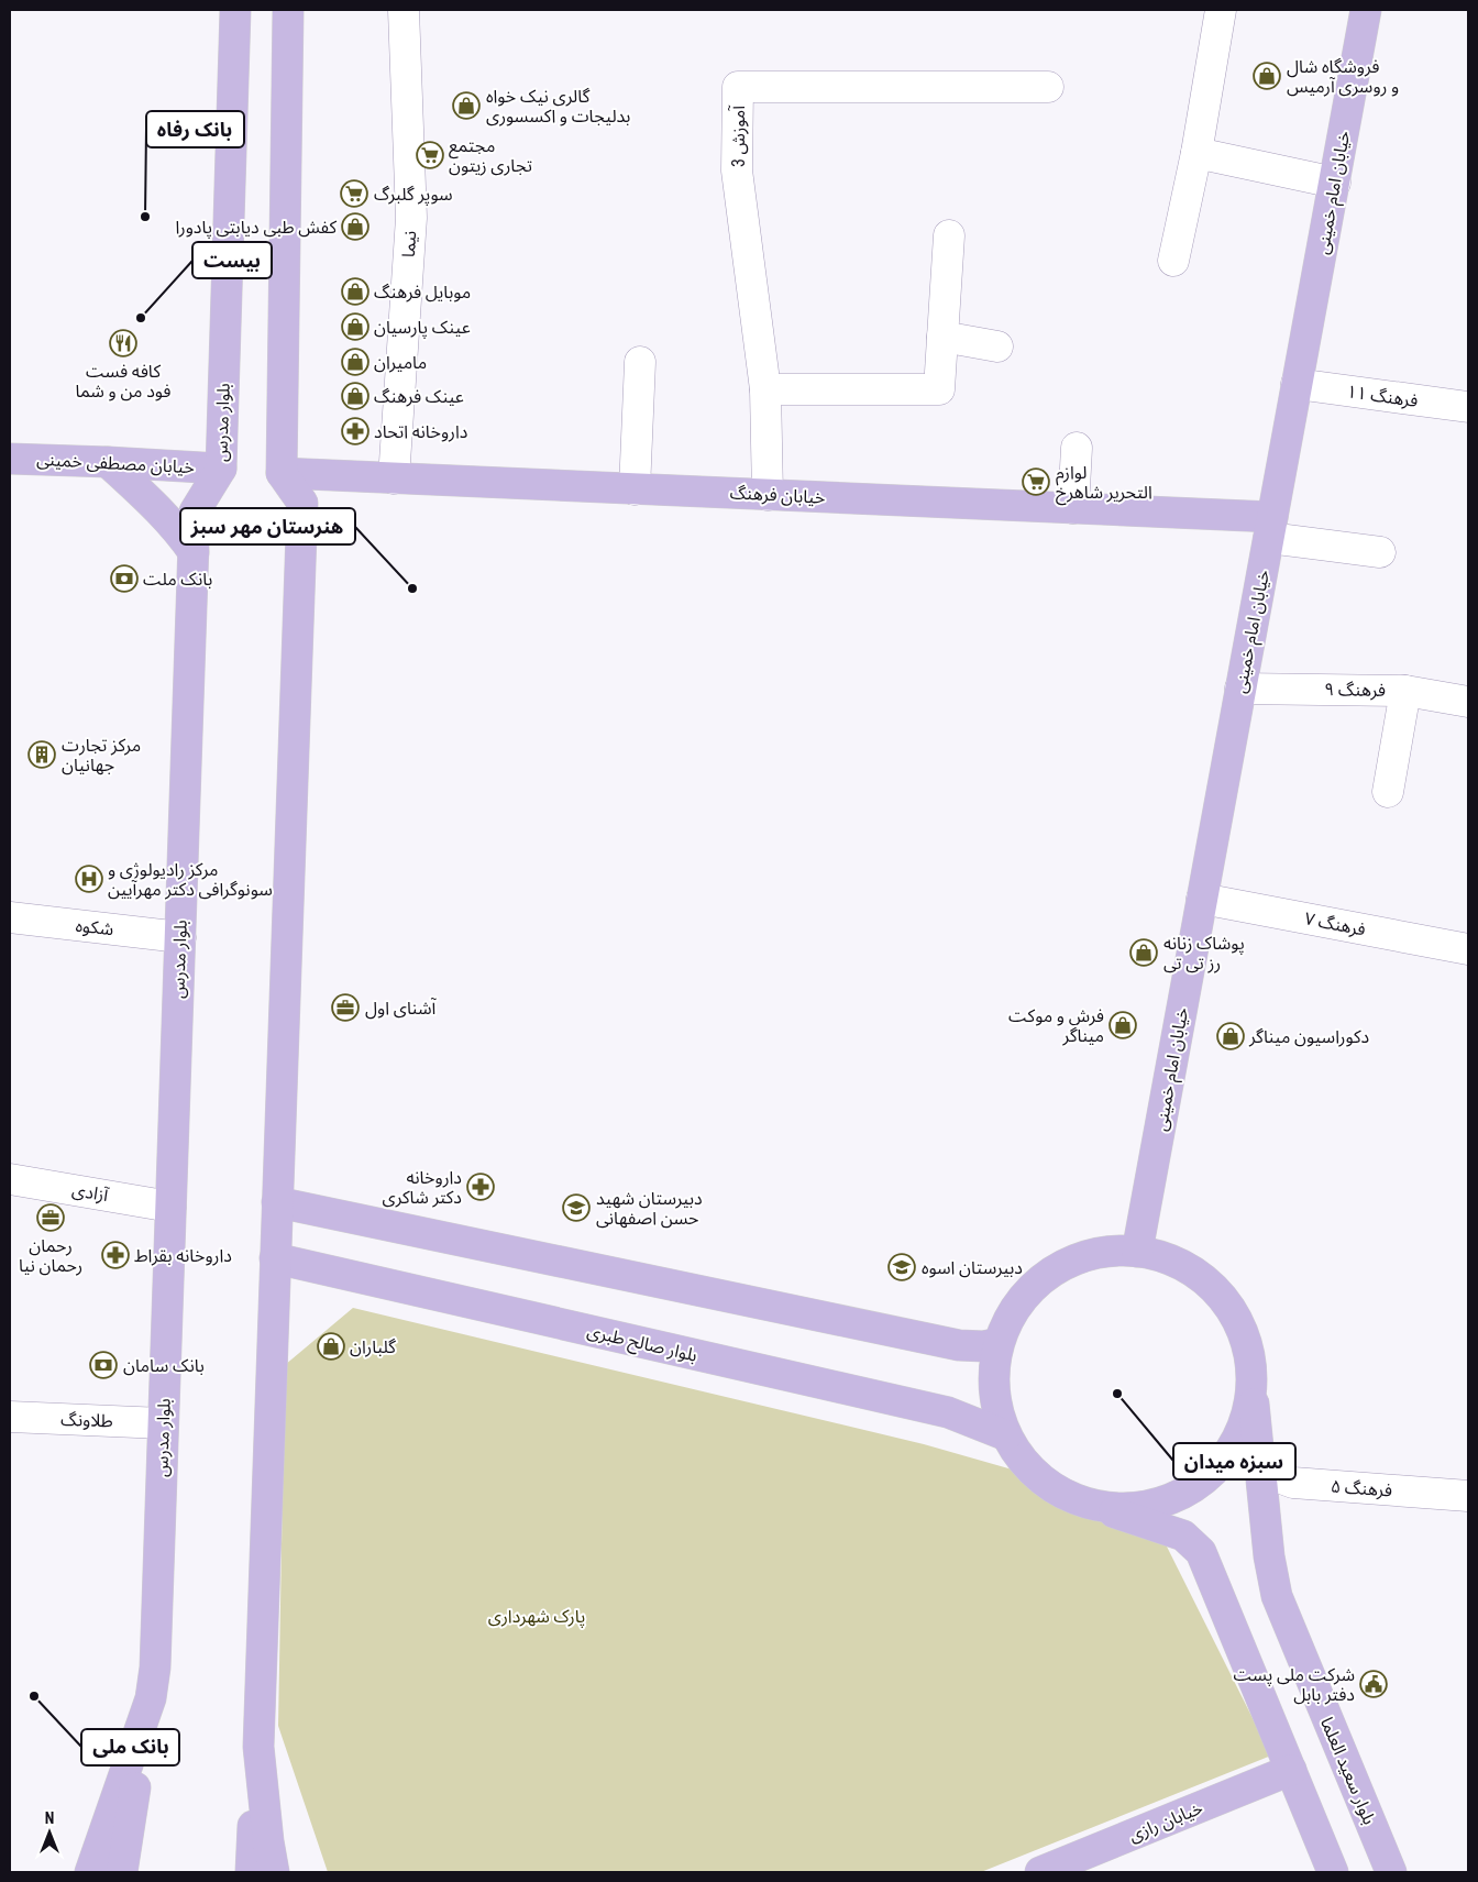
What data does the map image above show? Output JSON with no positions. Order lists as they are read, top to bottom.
{
  "streets": {
    "main road": [
      "خیابان امام خمینی",
      "بلوار مدرس",
      "خیابان مصطفی خمینی",
      "خیابان فرهنگ",
      "بلوار صالح طبری",
      "بلوار سعید العلما",
      "خیابان رازی"
    ],
    "street": [
      "آموزش 3",
      "نیما",
      "فرهنگ ۱۱",
      "فرهنگ ۹",
      "فرهنگ ۷",
      "شکوه",
      "آزادی",
      "طلاونگ",
      "فرهنگ ۵"
    ]
  },
  "crossings": [
    ["آموزش 3", "خیابان فرهنگ"],
    ["خیابان امام خمینی", "فرهنگ ۱۱"],
    ["خیابان امام خمینی", "خیابان فرهنگ"],
    ["خیابان امام خمینی", "فرهنگ ۹"],
    ["خیابان امام خمینی", "فرهنگ ۷"],
    ["نیما", "خیابان فرهنگ"],
    ["بلوار مدرس", "خیابان مصطفی خمینی"],
    ["بلوار مدرس", "شکوه"],
    ["بلوار مدرس", "آزادی"],
    ["بلوار مدرس", "طلاونگ"],
    ["فرهنگ ۵", "بلوار سعید العلما"]
  ],
  "parks": ["پارک شهرداری"],
  "places": {
    "shop": [
      "فروشگاه شال و روسری آرمیس",
      "گالری نیک خواه بدلیجات و اکسسوری",
      "کفش طبی دیابتی پادورا",
      "موبایل فرهنگ",
      "عینک پارسیان",
      "مامیران",
      "عینک فرهنگ",
      "پوشاک زنانه رز تی تی",
      "فرش و موکت میناگر",
      "دکوراسیون میناگر",
      "گلباران"
    ],
    "supermarket": ["مجتمع تجاری زیتون", "سوپر گلبرگ", "لوازم التحریر شاهرخ"],
    "other": [
      "بانک رفاه",
      "بیست",
      "هنرستان مهر سبز",
      "سبزه میدان",
      "بانک ملی"
    ],
    "restaurant": ["کافه فست فود من و شما"],
    "pharmacy": ["داروخانه اتحاد", "داروخانه دکتر شاکری", "داروخانه بقراط"],
    "bank": ["بانک ملت", "بانک سامان"],
    "building": ["مرکز تجارت جهانیان"],
    "hospital": ["مرکز رادیولوژی و سونوگرافی دکتر مهرآیین"],
    "office": ["آشنای اول", "رحمان رحمان نیا"],
    "school or university": ["دبیرستان شهید حسن اصفهانی", "دبیرستان اسوه"],
    "public building": ["شرکت ملی پست دفتر بابل"]
  },
  "north": "top"
}
